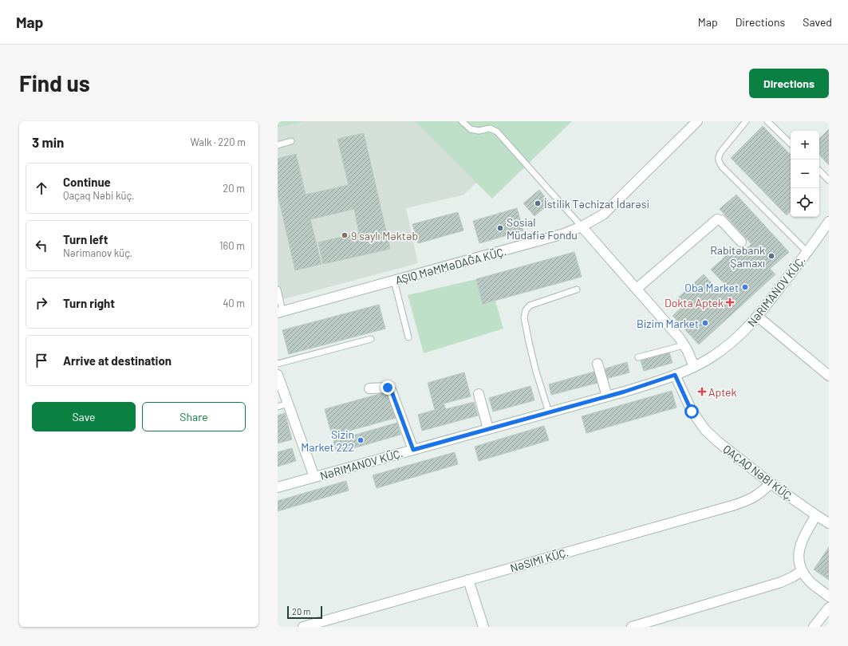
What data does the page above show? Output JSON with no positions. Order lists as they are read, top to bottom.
{
  "streets": {
    "street": ["NƏRIMANOV KÜÇ.", "QAÇAQ NƏBI KÜÇ.", "NƏSIMI KÜÇ."]
  },
  "crossings": [
    ["NƏRIMANOV KÜÇ.", "QAÇAQ NƏBI KÜÇ."],
    ["QAÇAQ NƏBI KÜÇ.", "NƏSIMI KÜÇ."]
  ],
  "places": {
    "other": [
      "İstilik Təchizat İdarəsi",
      "Sosial Müdafiə Fondu",
      "9 saylı Məktəb",
      "Rabitəbank Şamaxı",
      "Oba Market",
      "Bizim Market",
      "Sizin Market 222"
    ],
    "health": ["Dokta Aptek", "Aptek"]
  },
  "scale_bar": "20 m",
  "page": {
    "header": "Map",
    "nav": ["Map", "Directions", "Saved"],
    "buttons": [
      "Directions",
      ["Save", "Share"]
    ],
    "title": "Find us",
    "heading": ["3 min", "Walk · 220 m"],
    "map_buttons": ["+", "−"],
    "list": [
      ["Continue", "Qaçaq Nəbi küç.", "20 m"],
      ["Turn left", "Nərimanov küç.", "160 m"],
      ["Turn right", "40 m"],
      "Arrive at destination"
    ],
    "scale": "20 m"
  }
}
